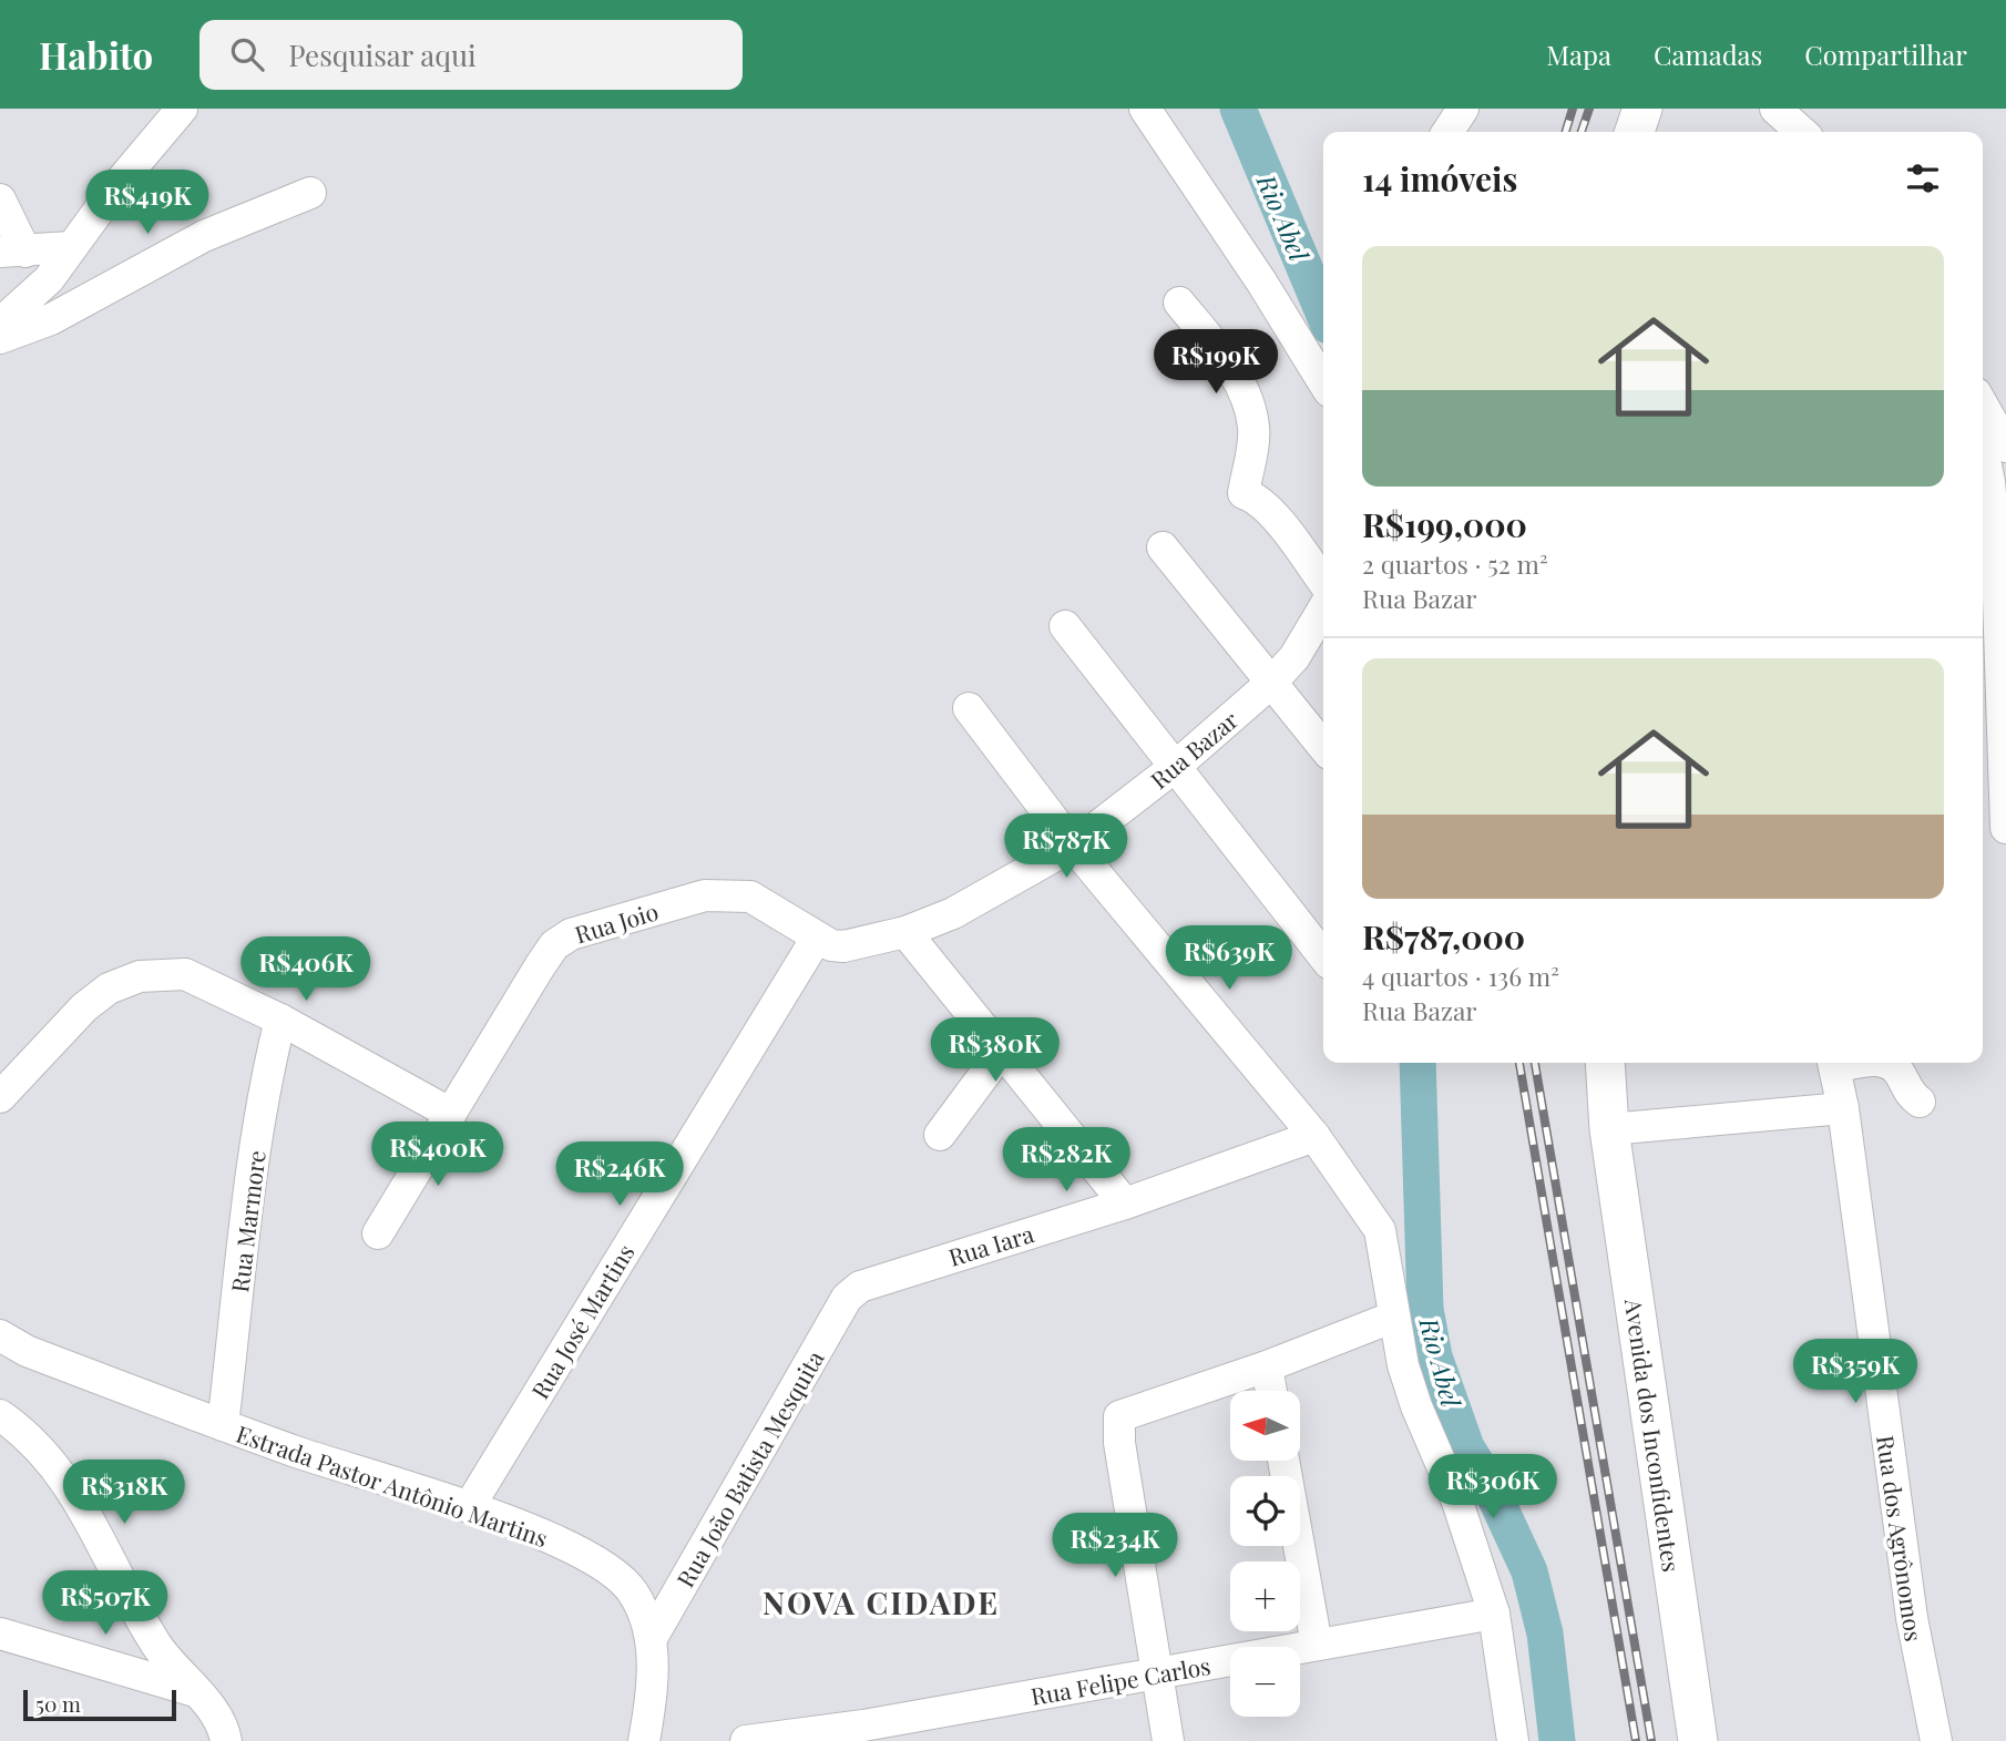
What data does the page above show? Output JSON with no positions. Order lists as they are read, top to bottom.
{
  "streets": {
    "main road": ["Avenida dos Inconfidentes"],
    "street": [
      "Rua Bazar",
      "Rua Joio",
      "Rua Marmore",
      "Rua Iara",
      "Rua José Martins",
      "Rua João Batista Mesquita",
      "Estrada Pastor Antônio Martins",
      "Rua dos Agrônomos",
      "Rua Felipe Carlos"
    ]
  },
  "crossings": [
    ["Rua Bazar", "Rua Joio"],
    ["Rua Bazar", "Rua José Martins"],
    ["Rua Joio", "Rua José Martins"],
    ["Rua Marmore", "Estrada Pastor Antônio Martins"],
    ["Rua Iara", "Rua João Batista Mesquita"],
    ["Rua José Martins", "Estrada Pastor Antônio Martins"],
    ["Rua João Batista Mesquita", "Estrada Pastor Antônio Martins"]
  ],
  "districts": ["NOVA CIDADE"],
  "water": ["Rio Abel"],
  "scale_bar": "50 m",
  "north": "left",
  "page": {
    "header": "Habito",
    "search": "Pesquisar aqui",
    "nav": ["Mapa", "Camadas", "Compartilhar"],
    "heading": "14 imóveis",
    "price": [
      "R$419K",
      "R$199K",
      "R$787K",
      "R$639K",
      "R$406K",
      "R$380K",
      "R$400K",
      "R$282K",
      "R$246K",
      "R$359K",
      "R$306K",
      "R$318K",
      "R$234K",
      "R$507K"
    ],
    "list": [
      {
        "name": "R$199,000",
        "note": "2 quartos · 52 m² · Rua Bazar"
      },
      {
        "name": "R$787,000",
        "note": "4 quartos · 136 m² · Rua Bazar"
      }
    ],
    "map_buttons": ["+", "−"],
    "scale": "50 m"
  }
}
